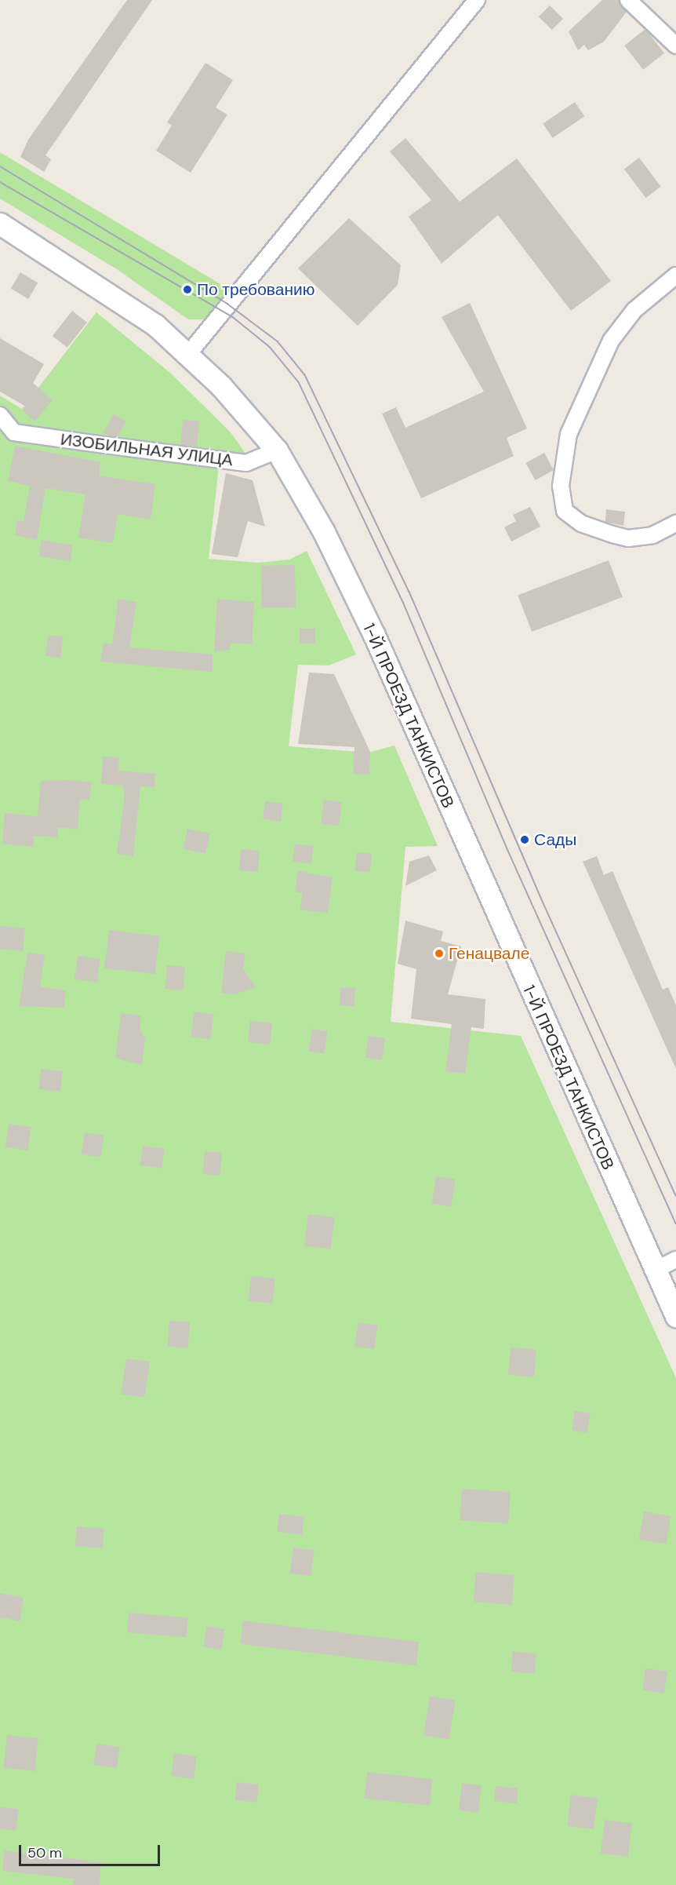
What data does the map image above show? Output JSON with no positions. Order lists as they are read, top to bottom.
{
  "streets": {
    "main road": ["1-Й ПРОЕЗД ТАНКИСТОВ"],
    "street": ["ИЗОБИЛЬНАЯ УЛИЦА"]
  },
  "crossings": [
    ["ИЗОБИЛЬНАЯ УЛИЦА", "1-Й ПРОЕЗД ТАНКИСТОВ"]
  ],
  "places": ["По требованию", "Сады", "Генацвале"],
  "scale_bar": "50 m"
}
